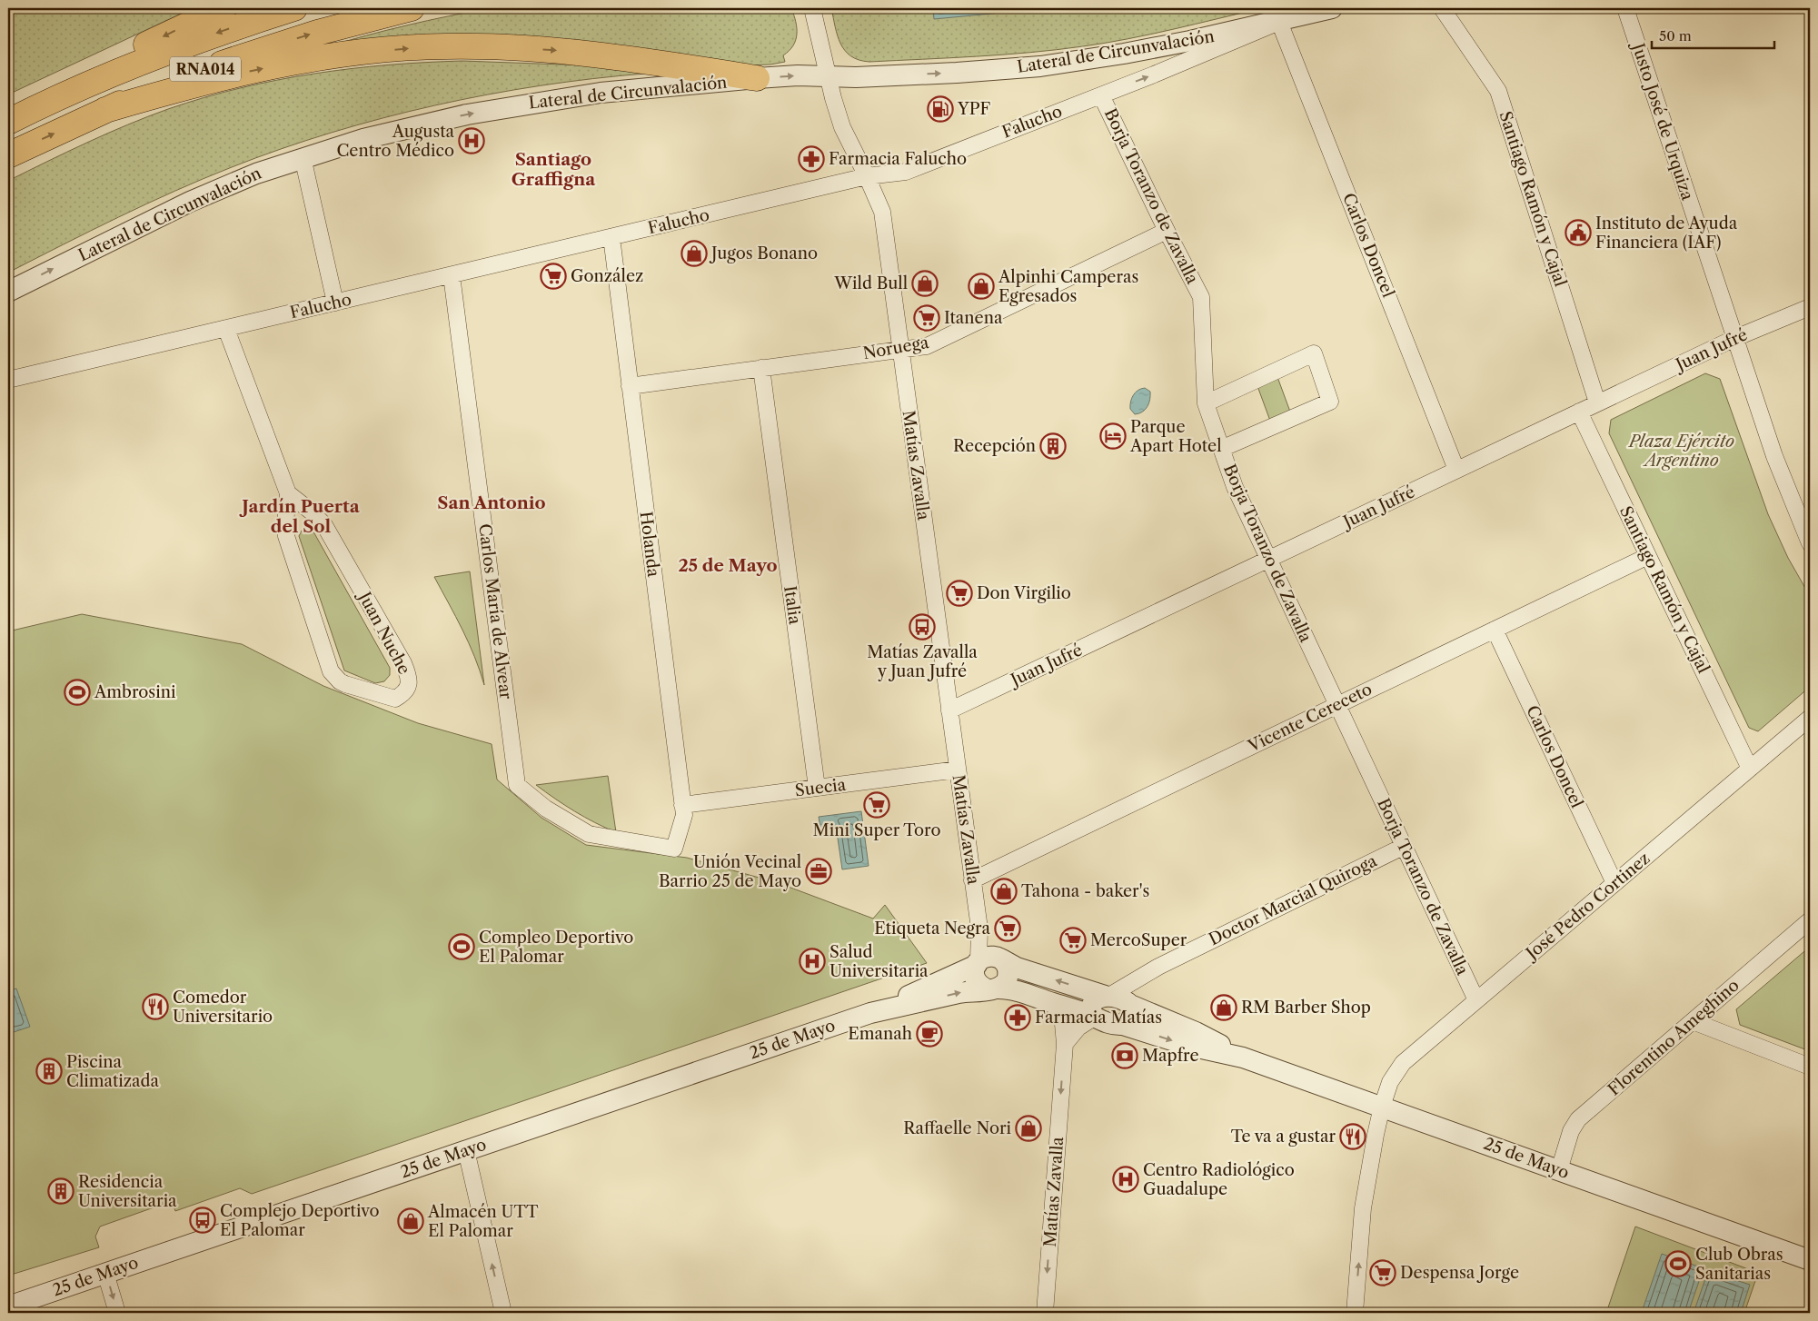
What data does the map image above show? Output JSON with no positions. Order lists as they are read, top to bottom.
{
  "streets": {
    "highway": ["RNA014"],
    "street": [
      "Lateral de Circunvalación",
      "Falucho",
      "Justo José de Urquiza",
      "Borja Toranzo de Zavalla",
      "Santiago Ramón y Cajal",
      "Carlos Doncel",
      "Noruega",
      "Juan Jufré",
      "Matías Zavalla",
      "Holanda",
      "Italia",
      "Carlos María de Alvear",
      "Juan Nuche",
      "Vicente Cereceto",
      "Suecia",
      "Doctor Marcial Quiroga",
      "José Pedro Cortinez",
      "Florentino Ameghino",
      "25 de Mayo"
    ]
  },
  "crossings": [
    ["Lateral de Circunvalación", "Falucho"],
    ["Lateral de Circunvalación", "Carlos Doncel"],
    ["Lateral de Circunvalación", "Matías Zavalla"],
    ["Falucho", "Borja Toranzo de Zavalla"],
    ["Falucho", "Carlos Doncel"],
    ["Falucho", "Matías Zavalla"],
    ["Falucho", "Holanda"],
    ["Falucho", "Carlos María de Alvear"],
    ["Falucho", "Juan Nuche"],
    ["Justo José de Urquiza", "Juan Jufré"],
    ["Borja Toranzo de Zavalla", "Noruega"],
    ["Borja Toranzo de Zavalla", "Juan Jufré"],
    ["Borja Toranzo de Zavalla", "Vicente Cereceto"],
    ["Borja Toranzo de Zavalla", "Doctor Marcial Quiroga"],
    ["Borja Toranzo de Zavalla", "José Pedro Cortinez"],
    ["Santiago Ramón y Cajal", "Juan Jufré"],
    ["Santiago Ramón y Cajal", "Vicente Cereceto"],
    ["Santiago Ramón y Cajal", "José Pedro Cortinez"],
    ["Carlos Doncel", "Juan Jufré"],
    ["Carlos Doncel", "Vicente Cereceto"],
    ["Carlos Doncel", "José Pedro Cortinez"],
    ["Noruega", "Matías Zavalla"],
    ["Noruega", "Holanda"],
    ["Noruega", "Italia"],
    ["Juan Jufré", "Matías Zavalla"],
    ["Matías Zavalla", "Vicente Cereceto"],
    ["Matías Zavalla", "Suecia"],
    ["Matías Zavalla", "25 de Mayo"],
    ["Holanda", "Carlos María de Alvear"],
    ["Holanda", "Suecia"],
    ["Italia", "Suecia"],
    ["Doctor Marcial Quiroga", "25 de Mayo"],
    ["José Pedro Cortinez", "25 de Mayo"],
    ["Florentino Ameghino", "25 de Mayo"]
  ],
  "one_way": ["Lateral de Circunvalación"],
  "districts": [
    "Santiago Graffigna",
    "San Antonio",
    "Jardín Puerta del Sol",
    "25 de Mayo"
  ],
  "parks": ["Plaza Ejército Argentino"],
  "places": {
    "fuel station": ["YPF"],
    "hospital": ["Augusta Centro Médico", "Salud Universitaria", "Centro Radiológico Guadalupe"],
    "pharmacy": ["Farmacia Falucho", "Farmacia Matías"],
    "public building": ["Instituto de Ayuda Financiera (IAF)"],
    "shop": [
      "Jugos Bonano",
      "Wild Bull",
      "Alpinhi Camperas Egresados",
      "Tahona - baker's",
      "RM Barber Shop",
      "Raffaelle Nori",
      "Almacén UTT El Palomar"
    ],
    "supermarket": [
      "González",
      "Itanena",
      "Don Virgilio",
      "Mini Super Toro",
      "Etiqueta Negra",
      "MercoSuper",
      "Despensa Jorge"
    ],
    "hotel": ["Parque Apart Hotel"],
    "building": ["Recepción", "Piscina Climatizada", "Residencia Universitaria"],
    "bus stop": ["Matías Zavalla y Juan Jufré", "Complejo Deportivo El Palomar"],
    "sports": ["Ambrosini", "Compleo Deportivo El Palomar", "Club Obras Sanitarias"],
    "office": ["Unión Vecinal Barrio 25 de Mayo"],
    "restaurant": ["Comedor Universitario", "Te va a gustar"],
    "cafe": ["Emanah"],
    "bank": ["Mapfre"]
  },
  "scale_bar": "50 m"
}
